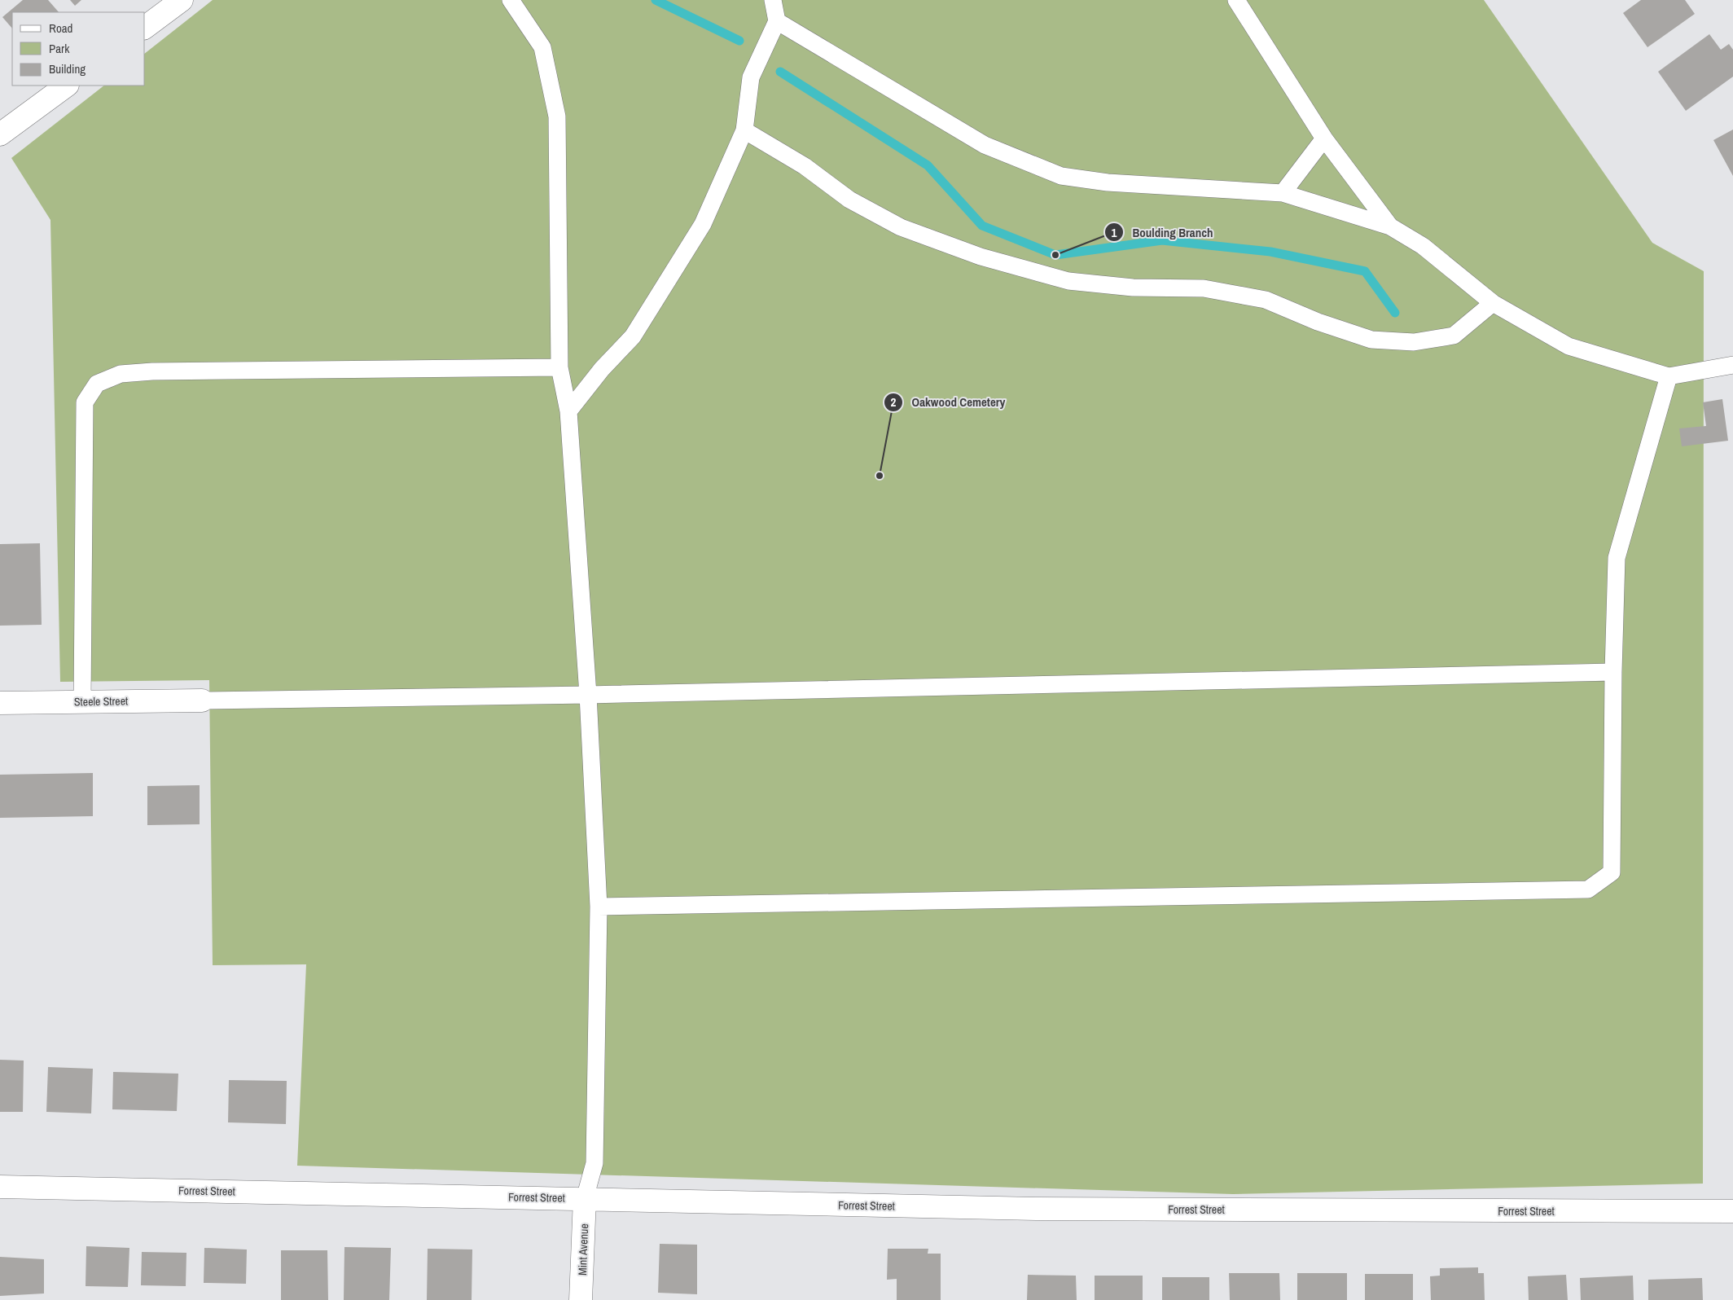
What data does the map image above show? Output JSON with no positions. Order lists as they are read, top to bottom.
{
  "streets": {
    "street": ["Steele Street", "Forrest Street", "Mint Avenue"]
  },
  "crossings": [
    ["Forrest Street", "Mint Avenue"]
  ],
  "places": ["Boulding Branch", "Oakwood Cemetery"],
  "legend": ["Road", "Park", "Building"]
}
